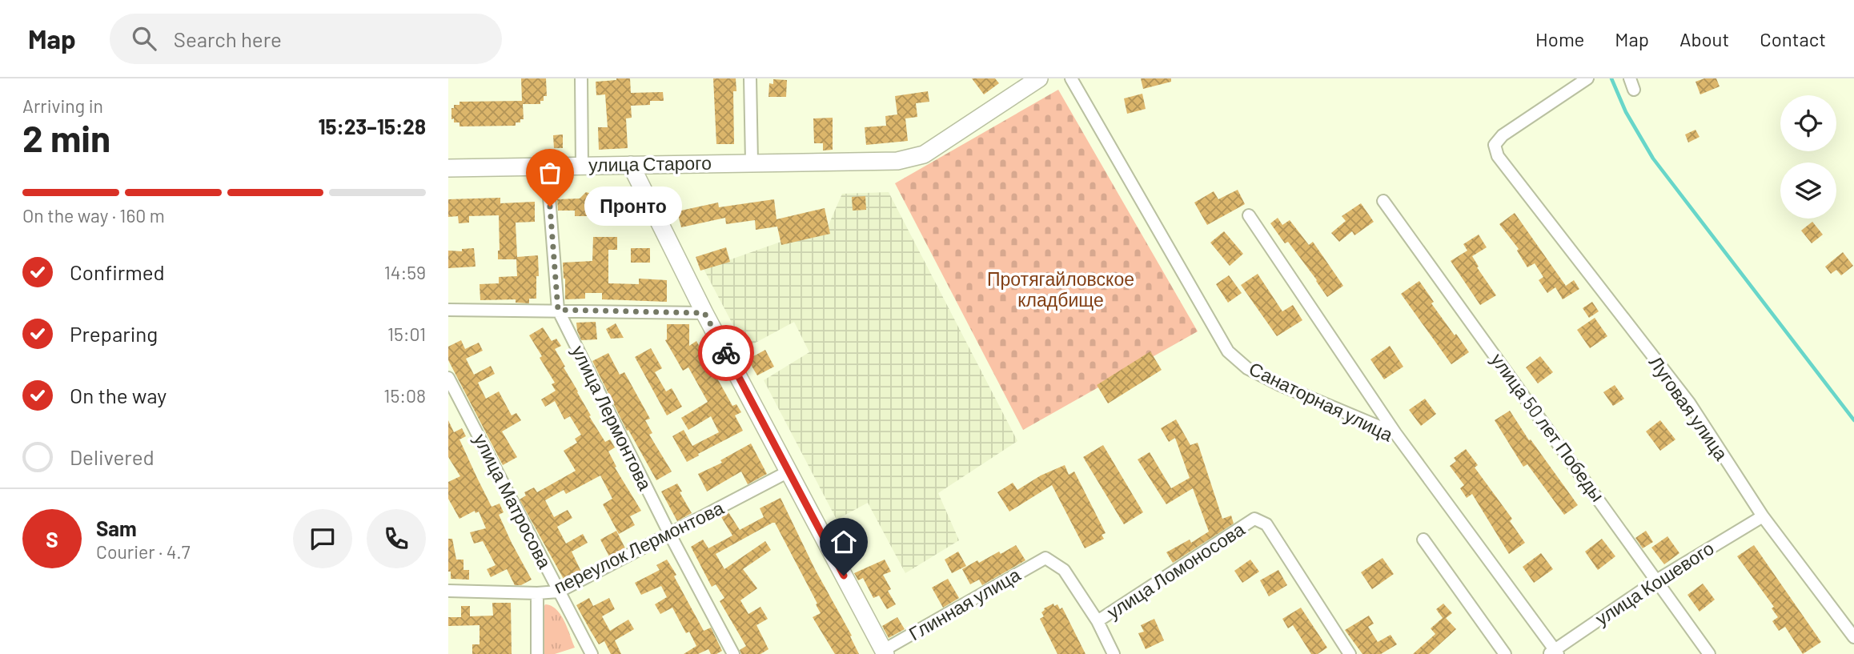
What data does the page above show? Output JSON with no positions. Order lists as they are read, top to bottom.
{
  "streets": {
    "street": [
      "улица Старого",
      "Санаторная улица",
      "Луговая улица",
      "улица Лермонтова",
      "улица 50 лет Победы",
      "улица Матросова",
      "переулок Лермонтова",
      "улица Ломоносова",
      "улица Кошевого",
      "Глинная улица"
    ]
  },
  "crossings": [
    ["улица Старого", "улица Лермонтова"],
    ["Санаторная улица", "улица Кошевого"],
    ["Луговая улица", "улица Кошевого"],
    ["улица Лермонтова", "переулок Лермонтова"],
    ["улица 50 лет Победы", "улица Кошевого"],
    ["улица Матросова", "переулок Лермонтова"],
    ["улица Ломоносова", "Глинная улица"]
  ],
  "parks": ["Протягайловское кладбище"],
  "places": ["Пронто"],
  "page": {
    "header": "Map",
    "search": "Search here",
    "nav": [
      "Home",
      "Map",
      "About",
      "Contact"
    ],
    "heading": ["2 min", "Arriving in", "15:23–15:28"],
    "panel": ["Sam", "Courier · 4.7"],
    "bar": "On the way · 160 m",
    "bubble": "Пронто",
    "list": [
      ["Confirmed", "14:59"],
      ["Preparing", "15:01"],
      ["On the way", "15:08"],
      "Delivered"
    ],
    "round": "S"
  }
}
